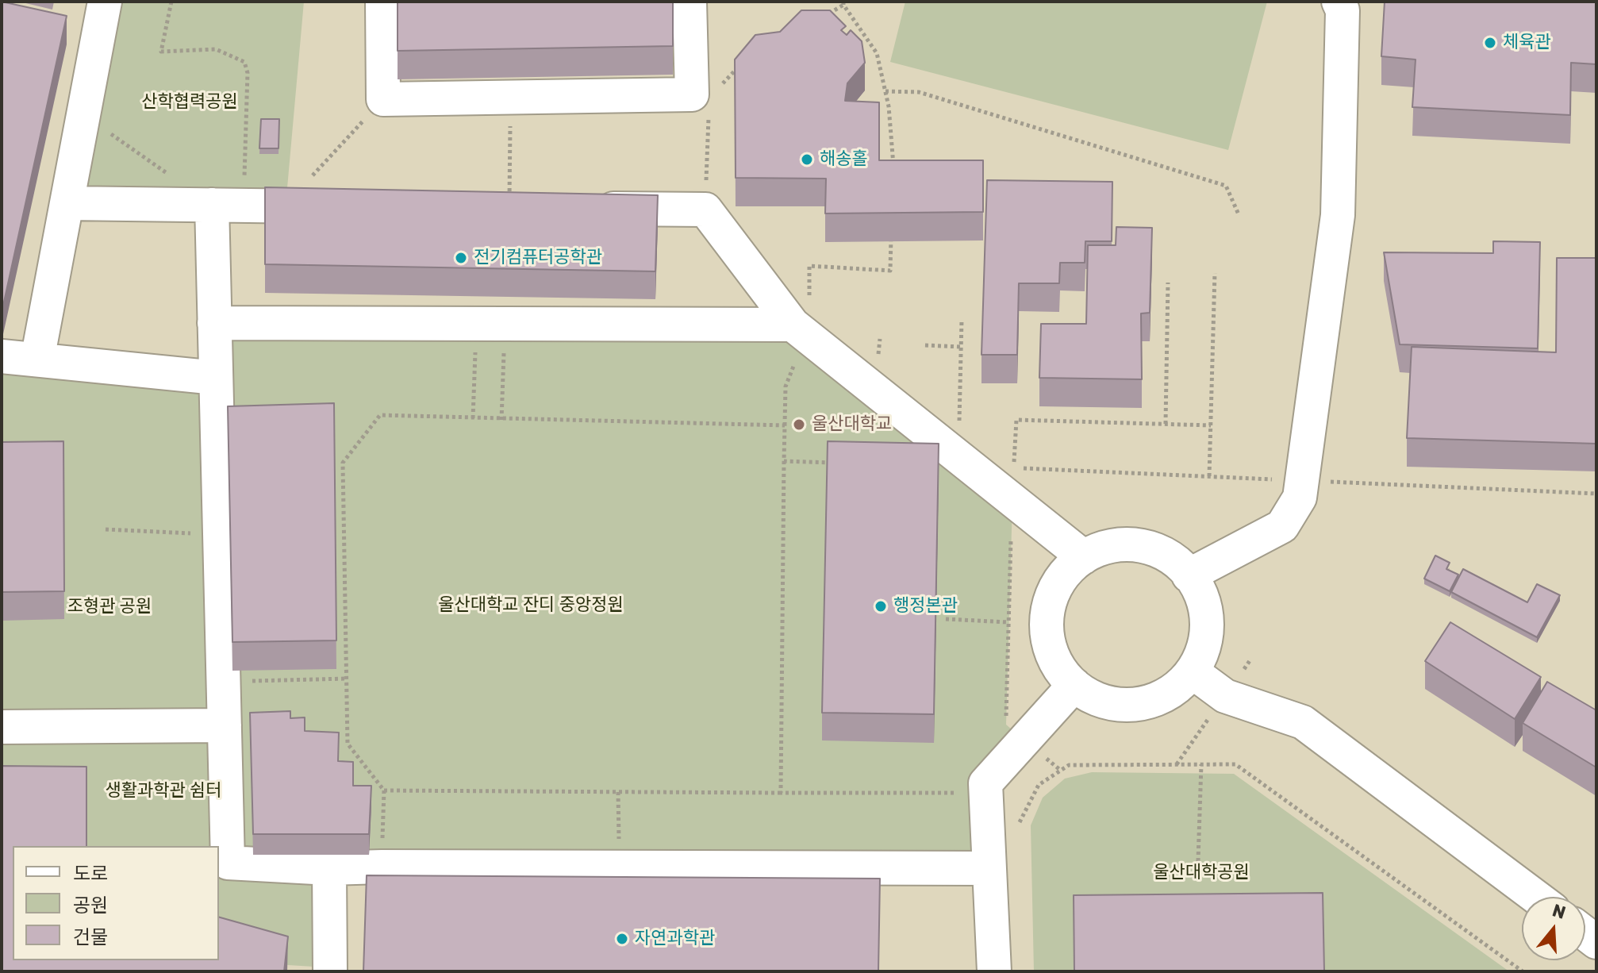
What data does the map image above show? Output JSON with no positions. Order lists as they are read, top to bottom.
{
  "parks": [
    "산학협력공원",
    "울산대학교 잔디 중앙정원",
    "조형관 공원",
    "생활과학관 쉼터",
    "울산대학공원"
  ],
  "places": [
    "체육관",
    "해송홀",
    "전기컴퓨터공학관",
    "울산대학교",
    "행정본관",
    "자연과학관"
  ],
  "legend": ["도로", "공원", "건물"],
  "north": "top"
}
